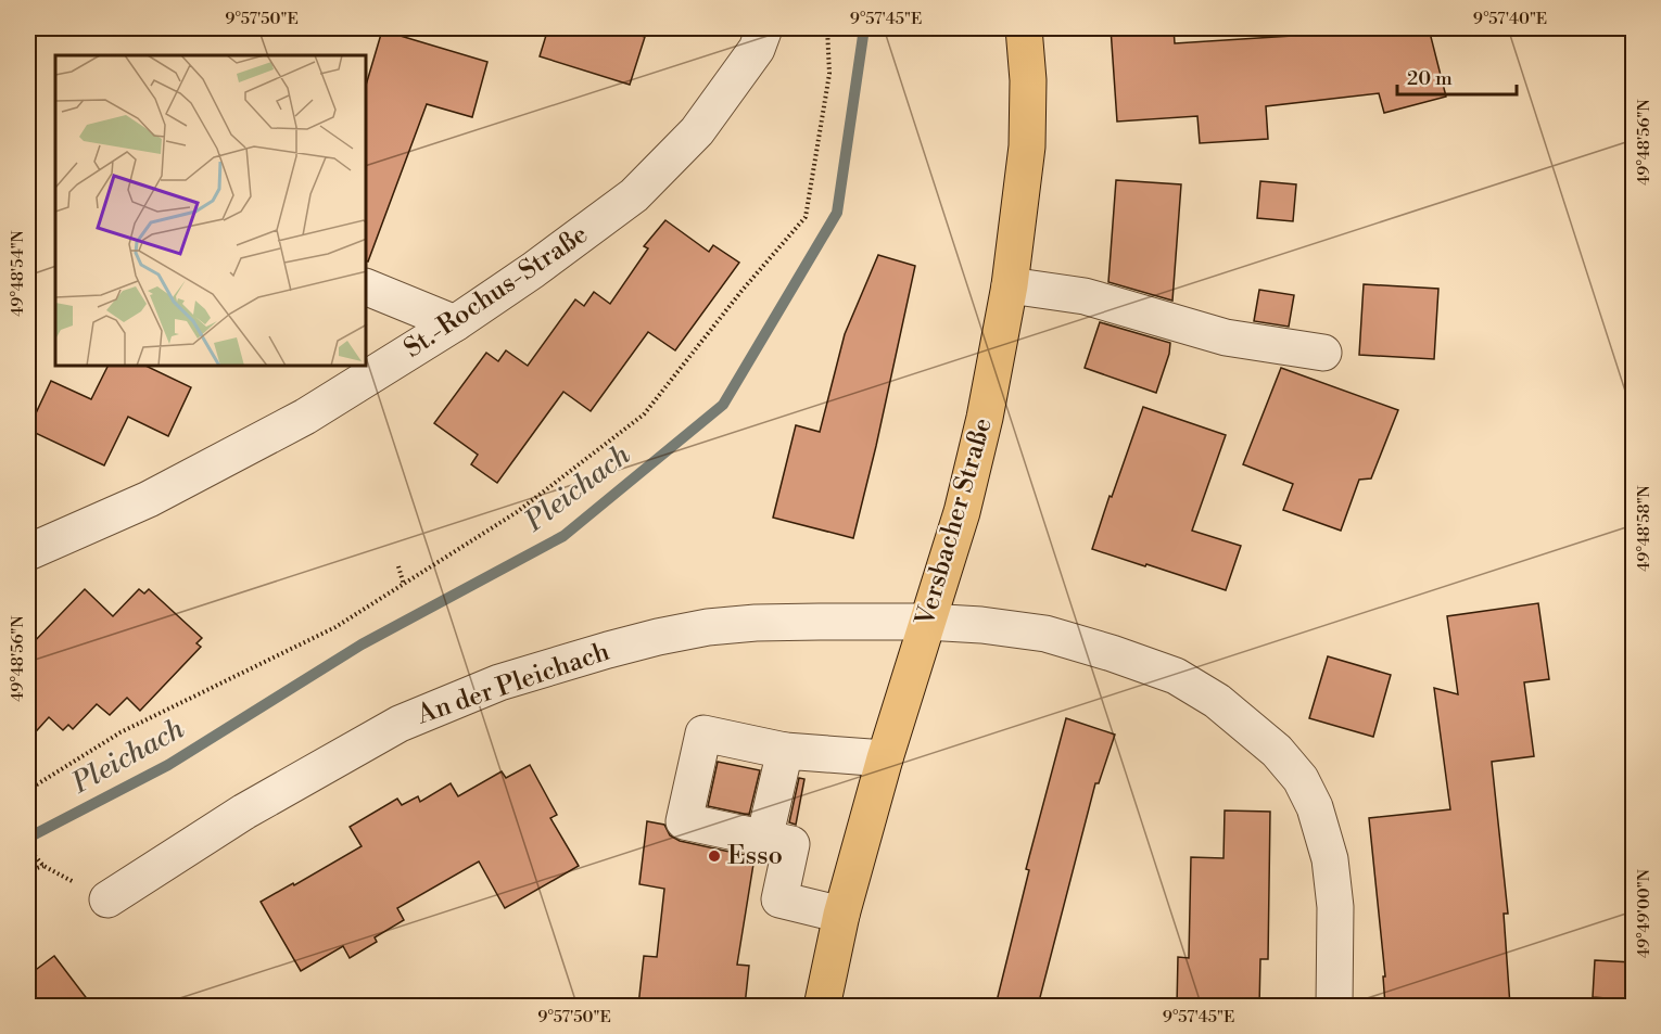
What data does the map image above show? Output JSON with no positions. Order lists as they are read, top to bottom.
{
  "streets": {
    "main road": ["Versbacher Straße"],
    "street": ["St.-Rochus-Straße", "An der Pleichach"]
  },
  "crossings": [
    ["Versbacher Straße", "An der Pleichach"]
  ],
  "water": ["Pleichach"],
  "places": ["Esso"],
  "scale_bar": "20 m",
  "coordinates": [
    "9°57'50\"E",
    "9°57'45\"E",
    "9°57'40\"E",
    "49°48'56\"N",
    "49°48'54\"N",
    "49°48'58\"N",
    "49°49'00\"N"
  ]
}
